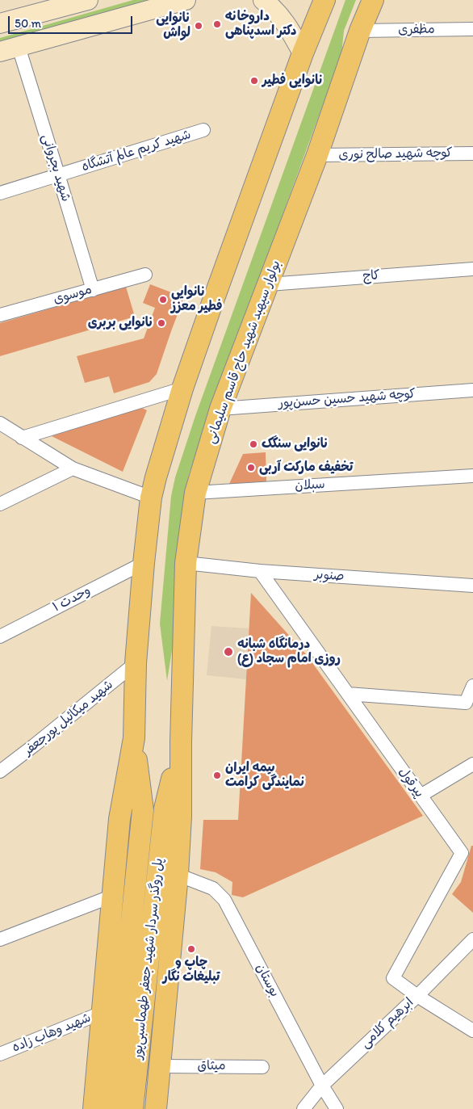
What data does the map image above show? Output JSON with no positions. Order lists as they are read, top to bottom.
{
  "streets": {
    "main road": ["بولوار سپهبد شهید حاج قاسم سلیمانی", "پل روگذر سردار شهید جعفر طهماسبی‌پور"],
    "street": [
      "مظفری",
      "شهید کریم عالم آتشگاه",
      "کوچه شهید صالح نوری",
      "شهید بجروانی",
      "کاج",
      "موسوی",
      "کوچه شهید حسین حسن‌پور",
      "سبلان",
      "صنوبر",
      "وحدت ۱",
      "شهید میکائیل پورجعفر",
      "پیرقول",
      "بوستان",
      "ابرهیم کلامی",
      "شهید وهاب زاده",
      "میثاق"
    ]
  },
  "crossings": [
    ["مظفری", "بولوار سپهبد شهید حاج قاسم سلیمانی"],
    ["شهید کریم عالم آتشگاه", "شهید بجروانی"],
    ["کوچه شهید صالح نوری", "بولوار سپهبد شهید حاج قاسم سلیمانی"],
    ["شهید بجروانی", "موسوی"],
    ["کاج", "بولوار سپهبد شهید حاج قاسم سلیمانی"],
    ["بولوار سپهبد شهید حاج قاسم سلیمانی", "کوچه شهید حسین حسن‌پور"],
    ["بولوار سپهبد شهید حاج قاسم سلیمانی", "سبلان"],
    ["بولوار سپهبد شهید حاج قاسم سلیمانی", "صنوبر"],
    ["بولوار سپهبد شهید حاج قاسم سلیمانی", "پل روگذر سردار شهید جعفر طهماسبی‌پور"],
    ["صنوبر", "پیرقول"],
    ["پیرقول", "ابرهیم کلامی"],
    ["بوستان", "ابرهیم کلامی"]
  ],
  "places": [
    "داروخانه دكتر اسدپناهی",
    "نانوایی لواش",
    "نانوایی فطیر",
    "نانوایی فطیر معزز",
    "نانوایی بربری",
    "نانوایی سنگک",
    "تخفیف مارکت آربی",
    "درمانگاه شبانه روزی امام سجاد (ع)",
    "بیمه ایران نمایندگی کرامت",
    "چاپ و تبلیغات نگار"
  ],
  "scale_bar": "50 m"
}
